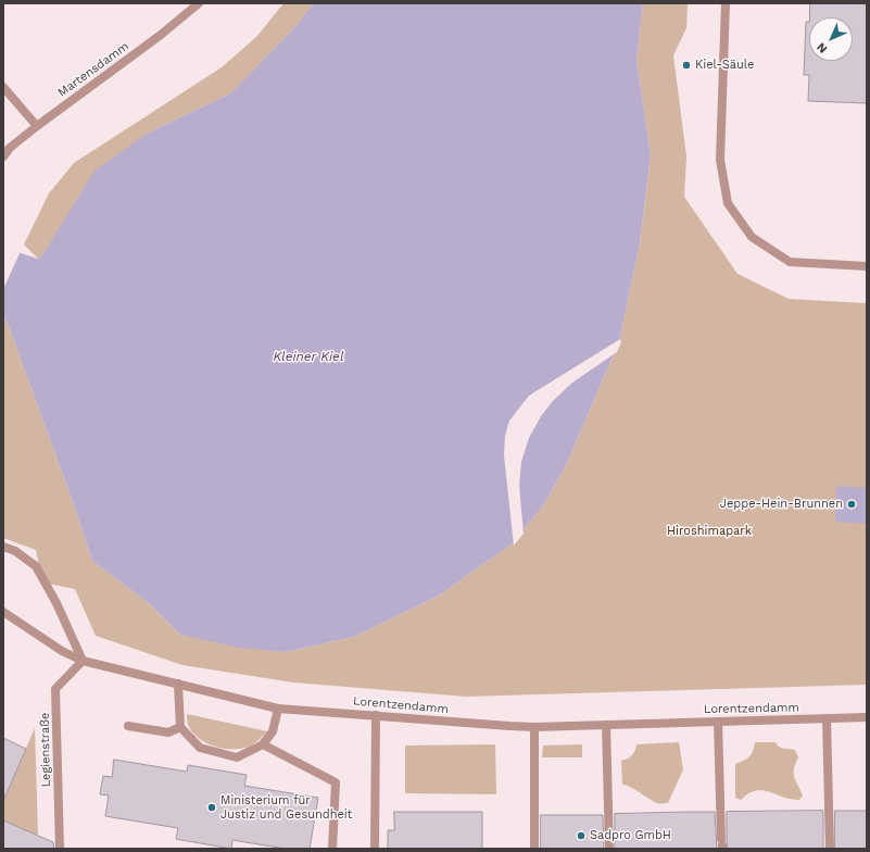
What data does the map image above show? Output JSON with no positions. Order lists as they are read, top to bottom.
{
  "streets": {
    "street": ["Martensdamm", "Lorentzendamm", "Legienstraße"]
  },
  "crossings": [
    ["Lorentzendamm", "Legienstraße"]
  ],
  "water": ["Kleiner Kiel"],
  "parks": ["Hiroshimapark"],
  "places": [
    "Kiel-Säule",
    "Jeppe-Hein-Brunnen",
    "Ministerium für Justiz und Gesundheit",
    "Sadpro GmbH"
  ],
  "north": "bottom left"
}
